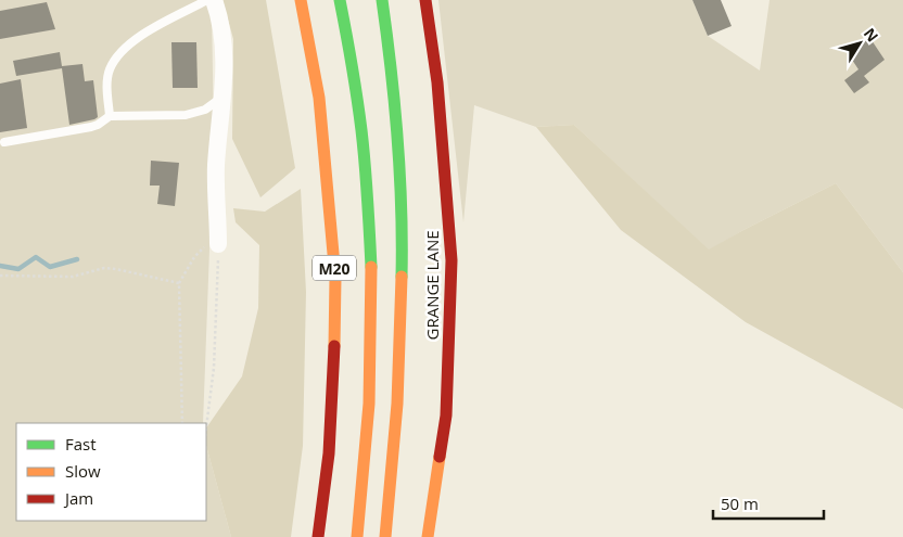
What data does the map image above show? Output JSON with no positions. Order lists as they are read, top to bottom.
{
  "streets": {
    "main road": ["M20", "GRANGE LANE"]
  },
  "legend": ["Fast", "Slow", "Jam"],
  "scale_bar": "50 m",
  "north": "top right"
}
